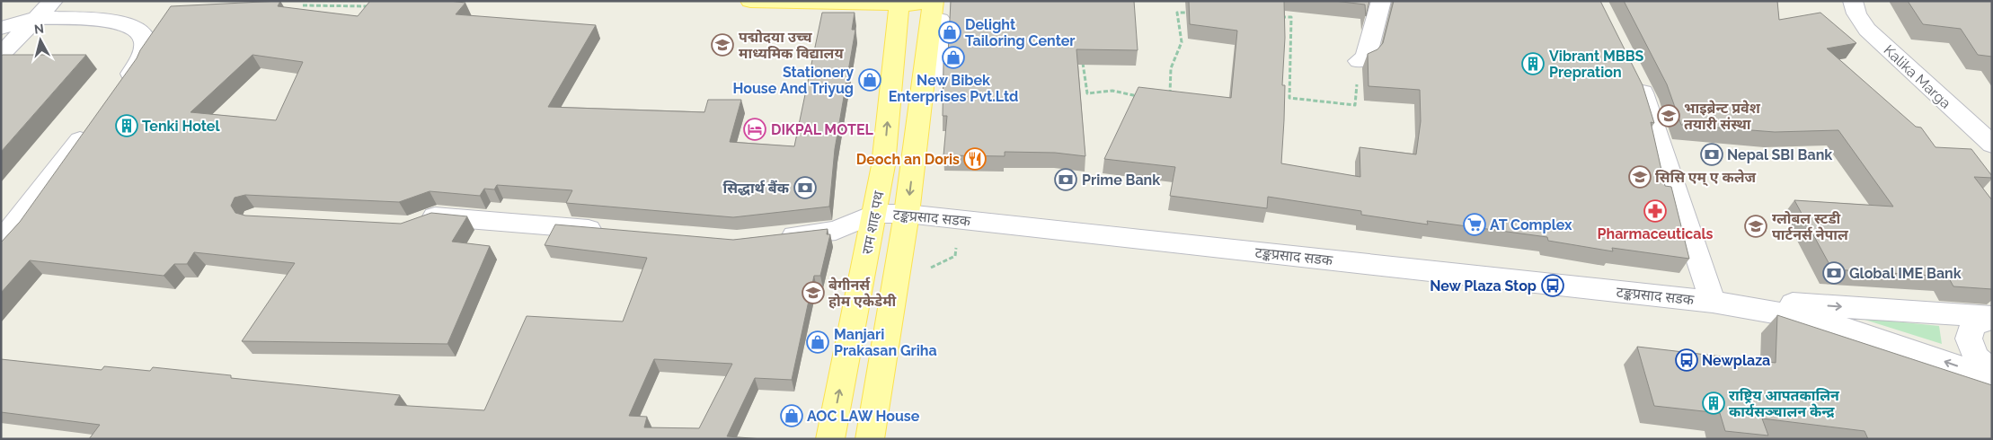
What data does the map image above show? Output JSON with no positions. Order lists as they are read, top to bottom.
{
  "streets": {
    "main road": ["राम शाह पथ"],
    "street": ["Kalika Marga", "टङ्कप्रसाद सडक"]
  },
  "crossings": [
    ["टङ्कप्रसाद सडक", "राम शाह पथ"]
  ],
  "places": {
    "shop": [
      "Delight Tailoring Center",
      "New Bibek Enterprises Pvt.Ltd",
      "Stationery House And Triyug",
      "Manjari Prakasan Griha",
      "AOC LAW House"
    ],
    "school or university": [
      "पद्मोदया उच्च माध्यमिक विद्यालय",
      "भाइब्रेन्ट प्रवेश तयारी संस्था",
      "सिसि एम् ए कलेज",
      "ग्लोबल स्टडी पार्टनर्स नेपाल",
      "बेगीनर्स होम एकेडेमी"
    ],
    "building": ["Vibrant MBBS Prepration", "Tenki Hotel", "राष्ट्रिय आपतकालिन कार्यसञ्चालन केन्द्र"],
    "hotel": ["DIKPAL MOTEL"],
    "bank": [
      "Nepal SBI Bank",
      "Prime Bank",
      "सिद्धार्थ बैंक",
      "Global IME Bank"
    ],
    "restaurant": ["Deoch an Doris"],
    "pharmacy": ["Pharmaceuticals"],
    "supermarket": ["AT Complex"],
    "bus stop": ["New Plaza Stop", "Newplaza"]
  },
  "north": "top"
}
